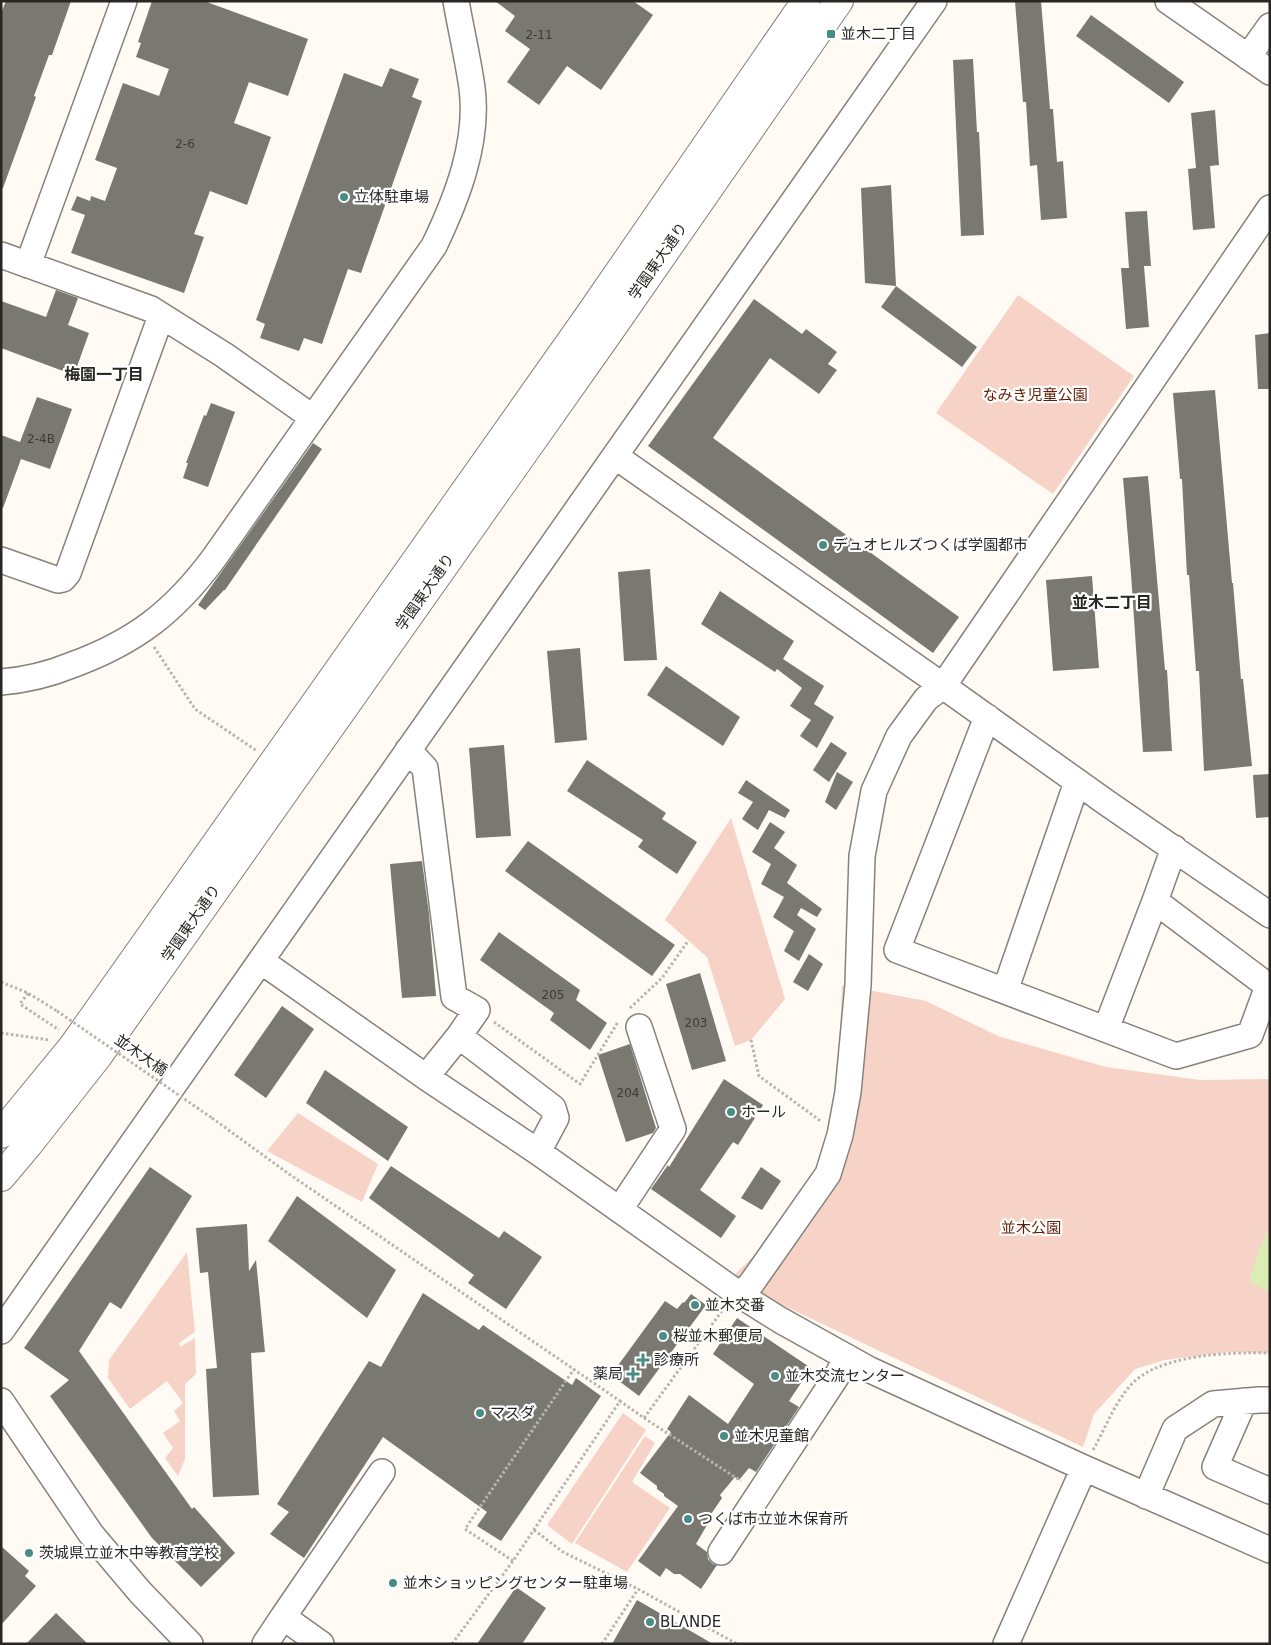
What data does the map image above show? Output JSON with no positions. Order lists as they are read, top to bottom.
{
  "streets": {
    "main road": ["学園東大通り"],
    "path": ["並木大橋"]
  },
  "districts": ["梅園一丁目", "並木二丁目"],
  "parks": ["なみき児童公園", "並木公園"],
  "places": {
    "transit": ["並木二丁目"],
    "other": [
      "立体駐車場",
      "デュオヒルズつくば学園都市",
      "ホール",
      "並木交番",
      "桜並木郵便局",
      "並木交流センター",
      "マスダ",
      "並木児童館",
      "つくば市立並木保育所",
      "茨城県立並木中等教育学校",
      "並木ショッピングセンター駐車場",
      "BLΛNDE"
    ],
    "health": ["診療所", "薬局"]
  },
  "house_numbers": [
    "2-11",
    "2-6",
    "2-4B",
    "205",
    "203",
    "204"
  ]
}
